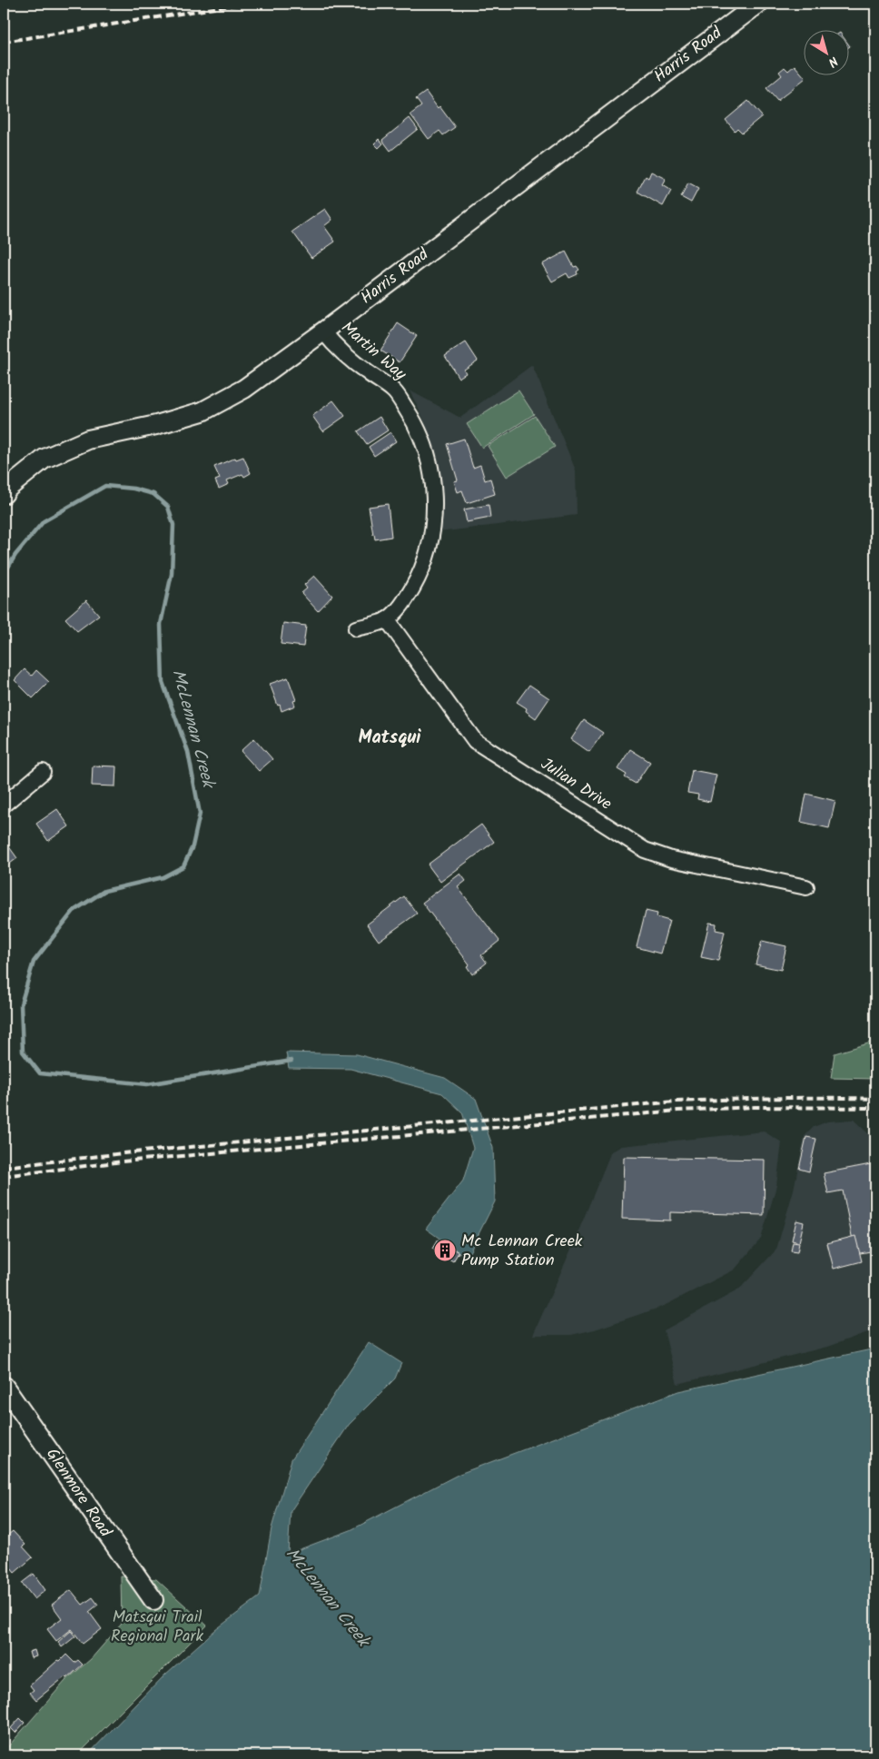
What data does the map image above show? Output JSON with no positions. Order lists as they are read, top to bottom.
{
  "streets": {
    "street": [
      "Harris Road",
      "Martin Way",
      "Julian Drive",
      "Glenmore Road"
    ]
  },
  "crossings": [
    ["Harris Road", "Martin Way"],
    ["Martin Way", "Julian Drive"]
  ],
  "districts": ["Matsqui"],
  "water": ["McLennan Creek"],
  "parks": ["Matsqui Trail Regional Park"],
  "places": {
    "building": ["Mc Lennan Creek Pump Station"]
  },
  "north": "bottom right"
}
